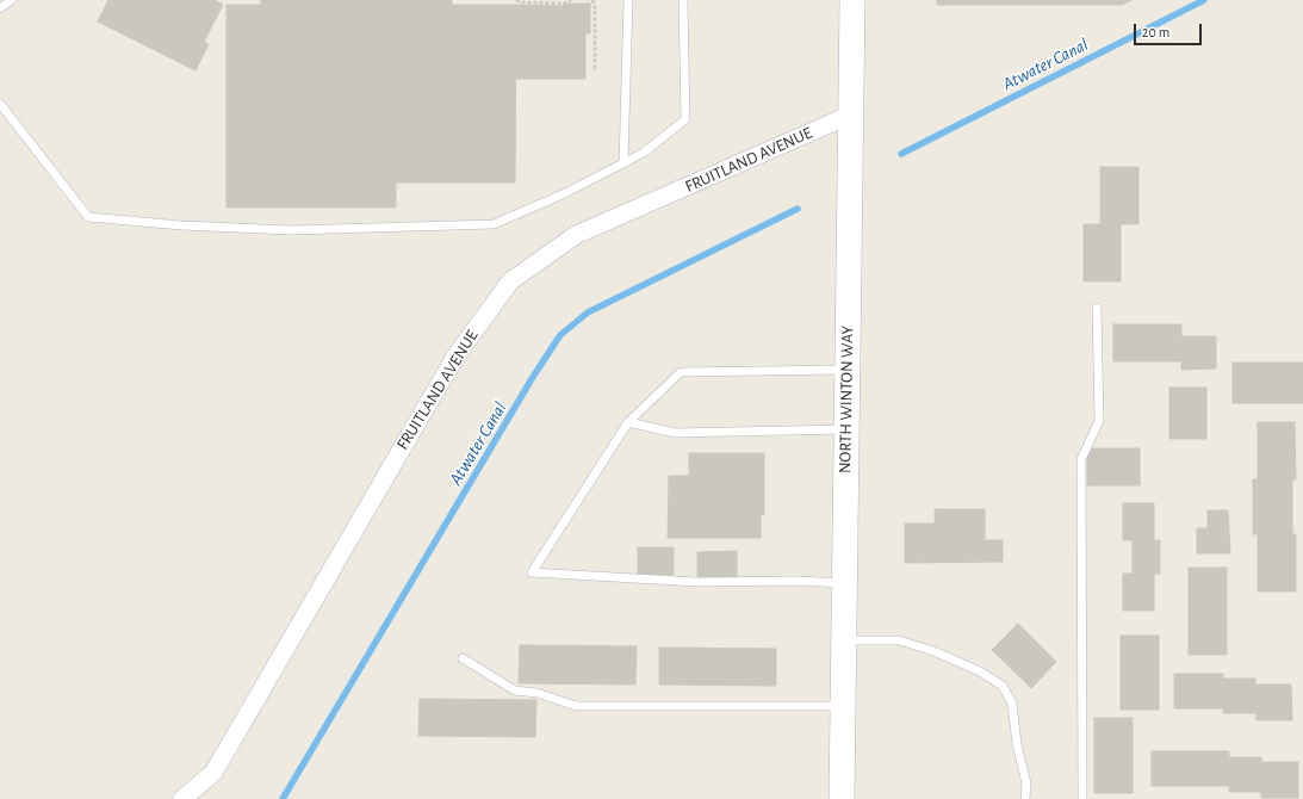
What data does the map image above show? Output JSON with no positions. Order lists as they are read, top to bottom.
{
  "streets": {
    "main road": ["NORTH WINTON WAY"],
    "street": ["FRUITLAND AVENUE"]
  },
  "crossings": [
    ["FRUITLAND AVENUE", "NORTH WINTON WAY"]
  ],
  "water": ["Atwater Canal"],
  "scale_bar": "20 m"
}
